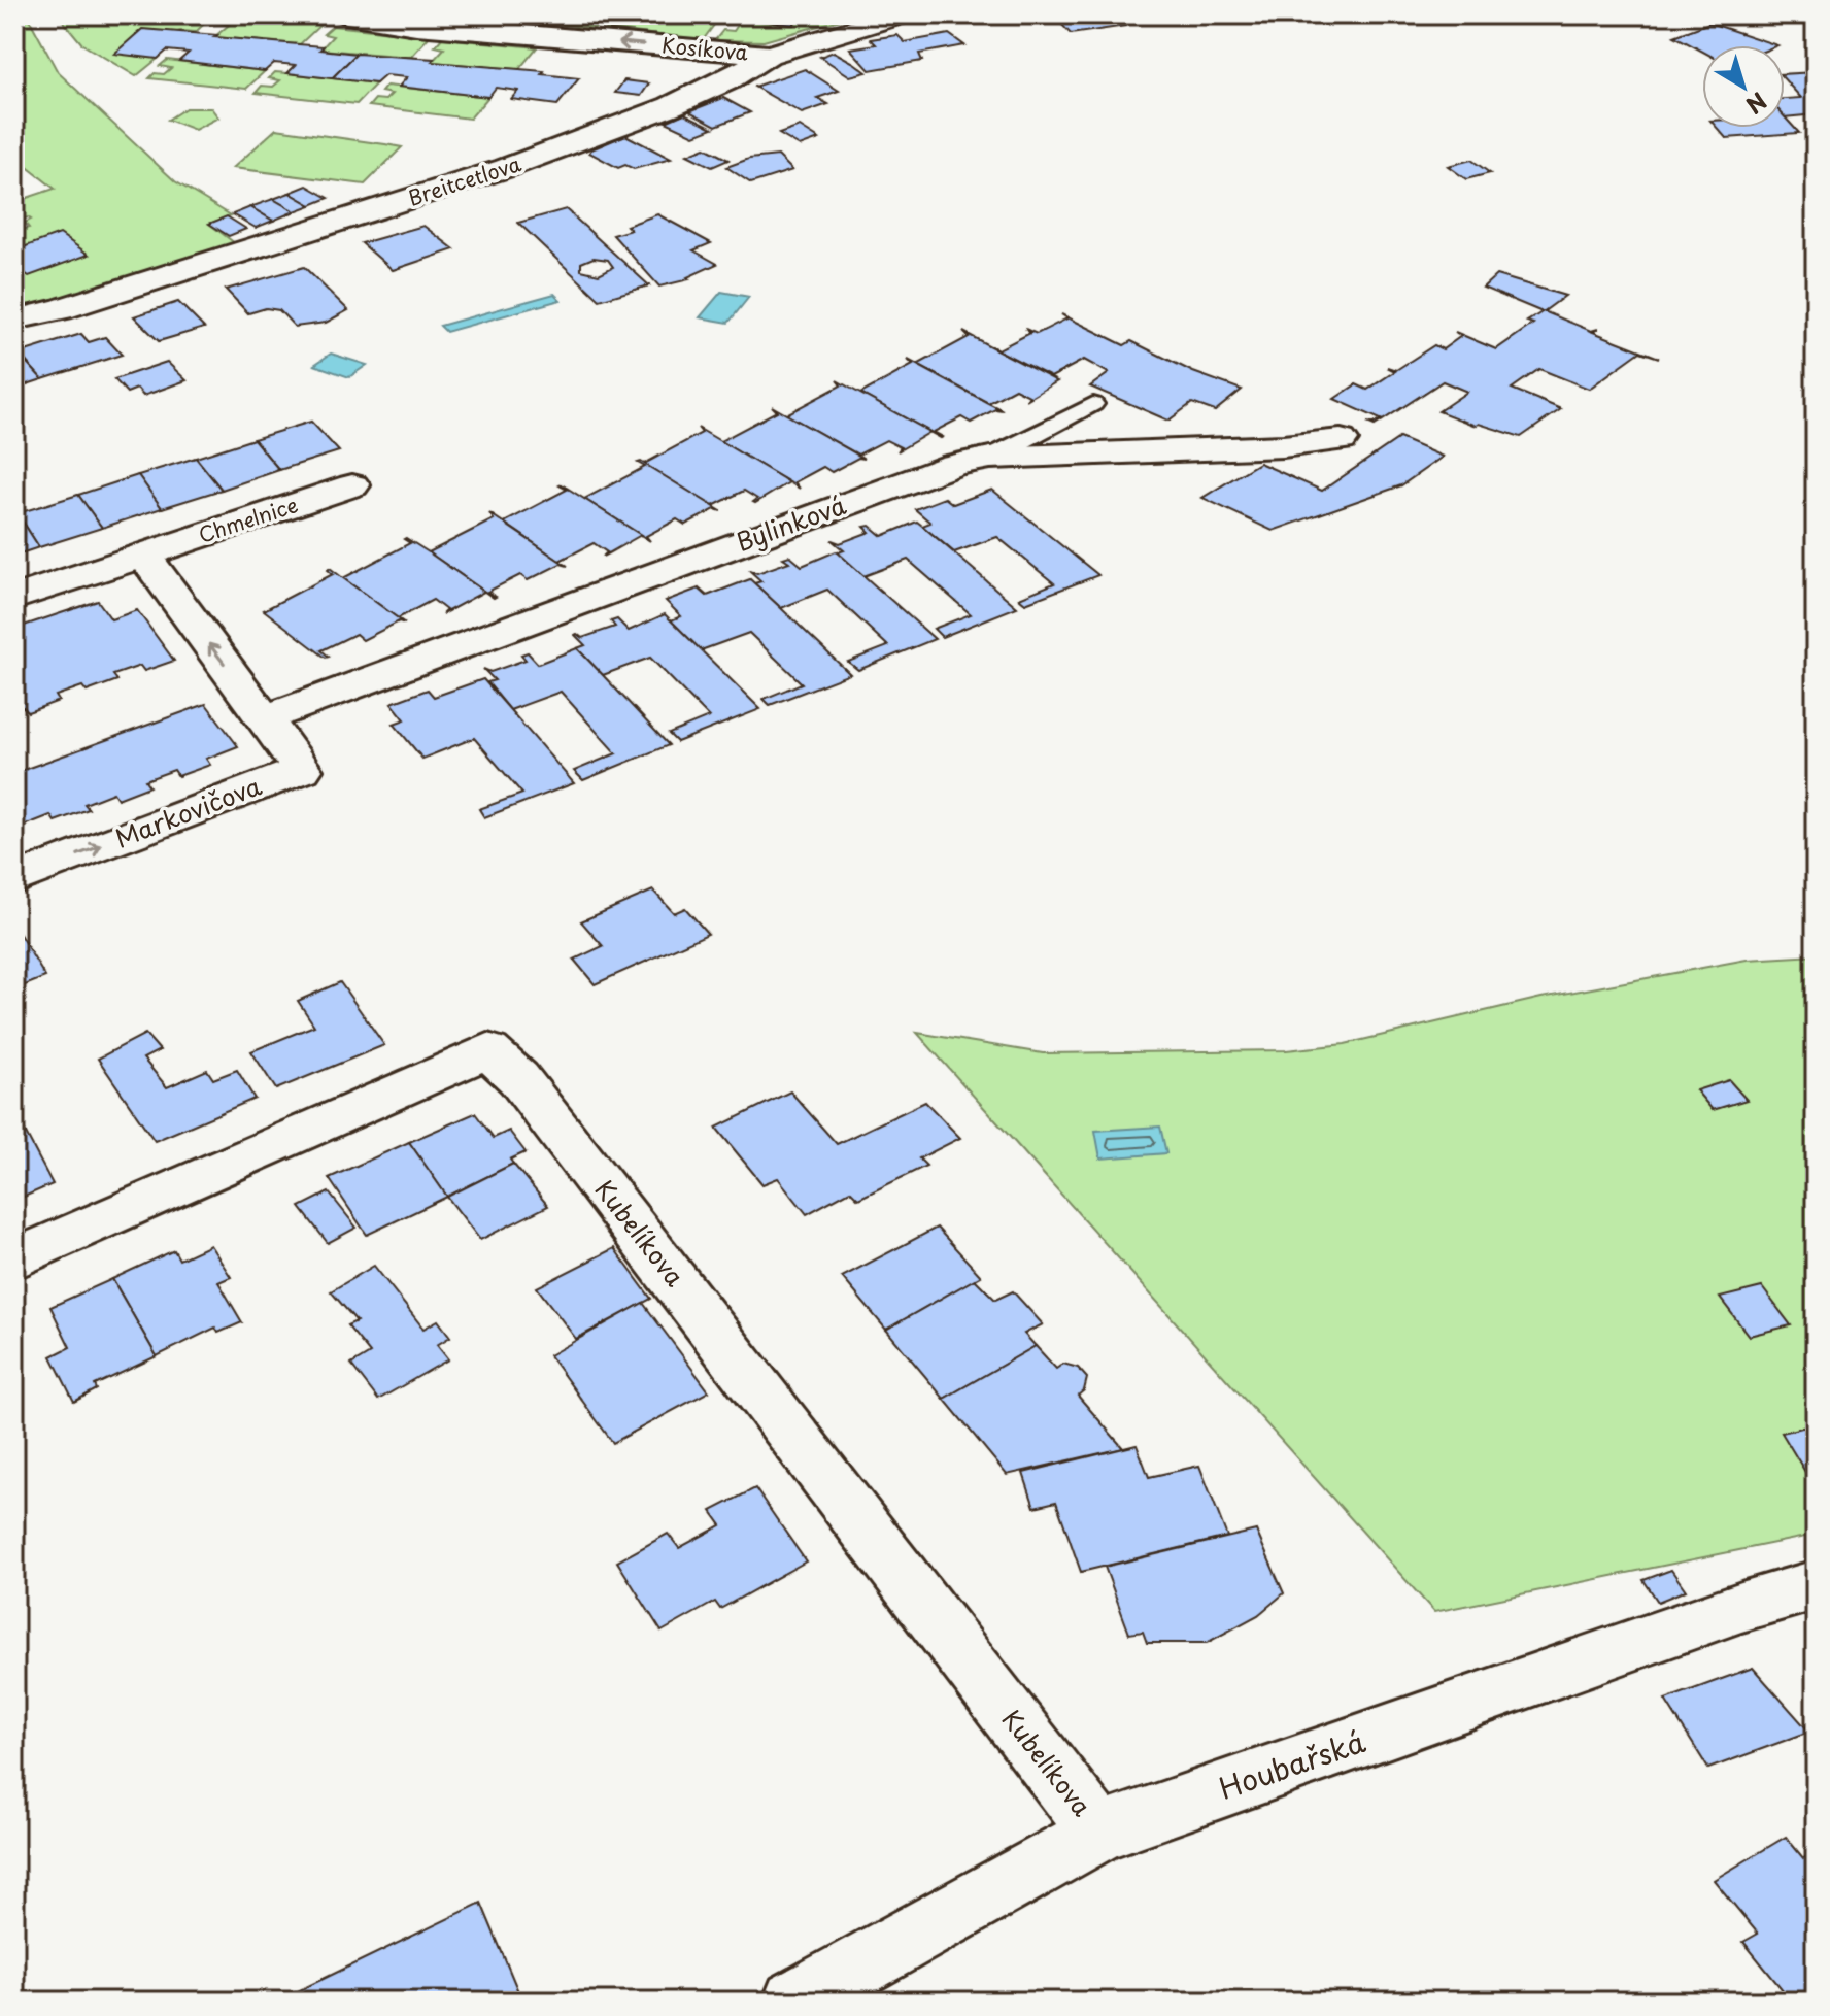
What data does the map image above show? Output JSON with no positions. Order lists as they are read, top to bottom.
{
  "streets": {
    "street": [
      "Kosíkova",
      "Breitcetlova",
      "Chmelnice",
      "Bylinková",
      "Markovičova",
      "Kubelíkova",
      "Houbařská"
    ]
  },
  "crossings": [
    ["Kosíkova", "Breitcetlova"],
    ["Bylinková", "Markovičova"],
    ["Kubelíkova", "Houbařská"]
  ],
  "one_way": ["Kosíkova", "Markovičova"],
  "north": "bottom right"
}
